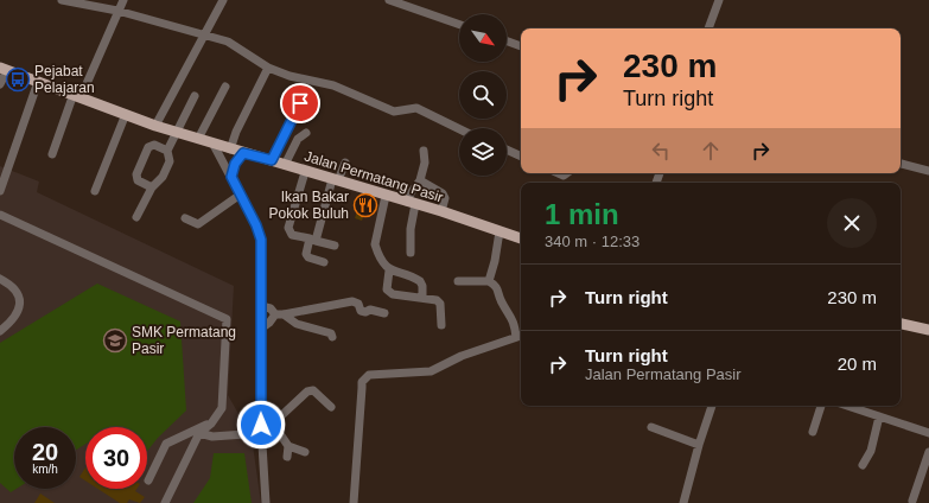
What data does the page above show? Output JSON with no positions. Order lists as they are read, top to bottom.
{
  "streets": {
    "main road": ["Jalan Permatang Pasir"]
  },
  "places": {
    "bus stop": ["Pejabat Pelajaran"],
    "restaurant": ["Ikan Bakar Pokok Buluh"],
    "school or university": ["SMK Permatang Pasir"]
  },
  "north": "bottom right",
  "page": {
    "turn": ["230 m", "Turn right"],
    "heading": ["1 min", "340 m · 12:33"],
    "list": [
      {
        "name": "Turn right",
        "value": "230 m"
      },
      {
        "name": "Turn right",
        "note": "Jalan Permatang Pasir",
        "value": "20 m"
      }
    ],
    "speed": "20 km/h",
    "limit": "30"
  }
}
